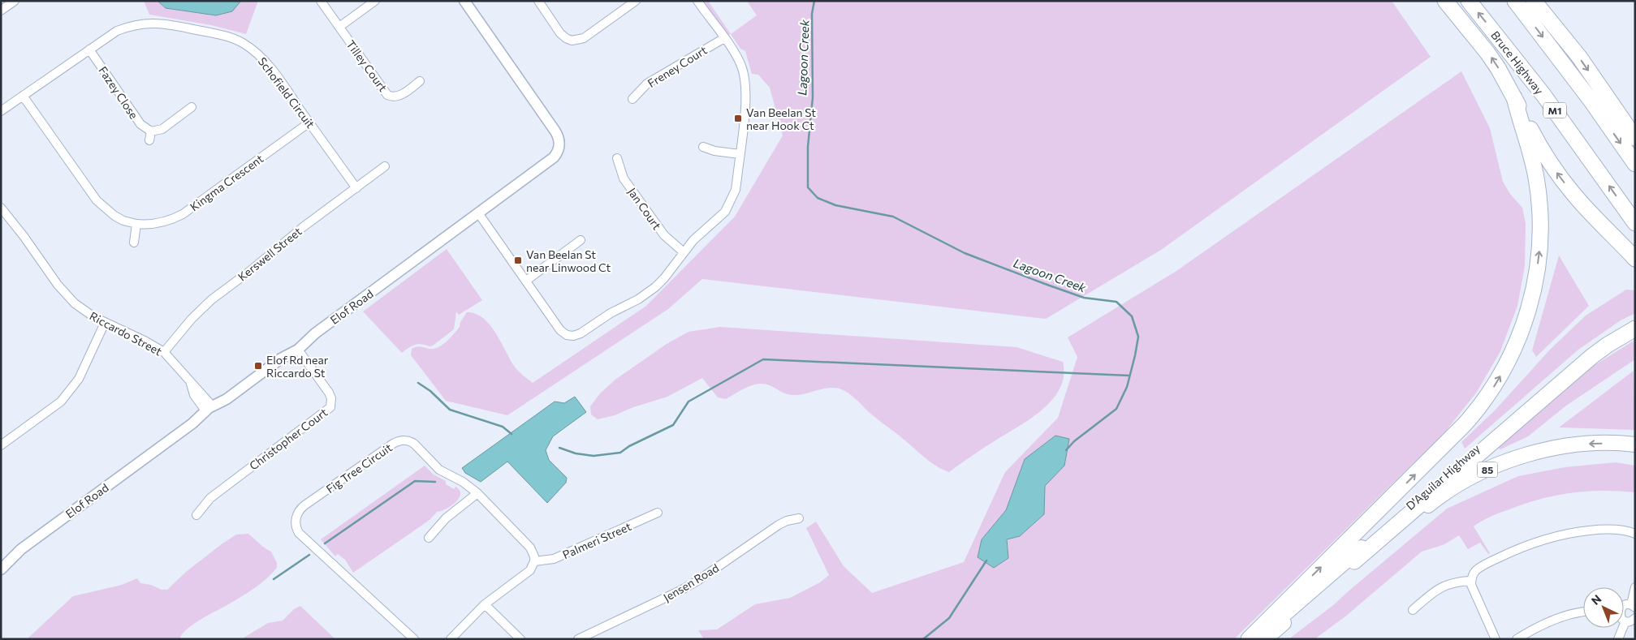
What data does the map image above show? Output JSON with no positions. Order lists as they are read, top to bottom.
{
  "streets": {
    "highway": [
      "Bruce Highway",
      "M1",
      "85",
      "D'Aguilar Highway"
    ],
    "street": [
      "Tilley Court",
      "Freney Court",
      "Fazey Close",
      "Schofield Circuit",
      "Kingma Crescent",
      "Jan Court",
      "Kerswell Street",
      "Elof Road",
      "Riccardo Street",
      "Christopher Court",
      "Fig Tree Circuit",
      "Palmeri Street",
      "Jensen Road"
    ]
  },
  "crossings": [
    ["Fazey Close", "Schofield Circuit"],
    ["Schofield Circuit", "Kingma Crescent"],
    ["Schofield Circuit", "Kerswell Street"],
    ["Kerswell Street", "Riccardo Street"],
    ["Elof Road", "Riccardo Street"],
    ["Elof Road", "Christopher Court"],
    ["Fig Tree Circuit", "Palmeri Street"]
  ],
  "water": ["Lagoon Creek"],
  "places": {
    "transit": ["Van Beelan St near Hook Ct", "Van Beelan St near Linwood Ct", "Elof Rd near Riccardo St"]
  },
  "north": "top left"
}
